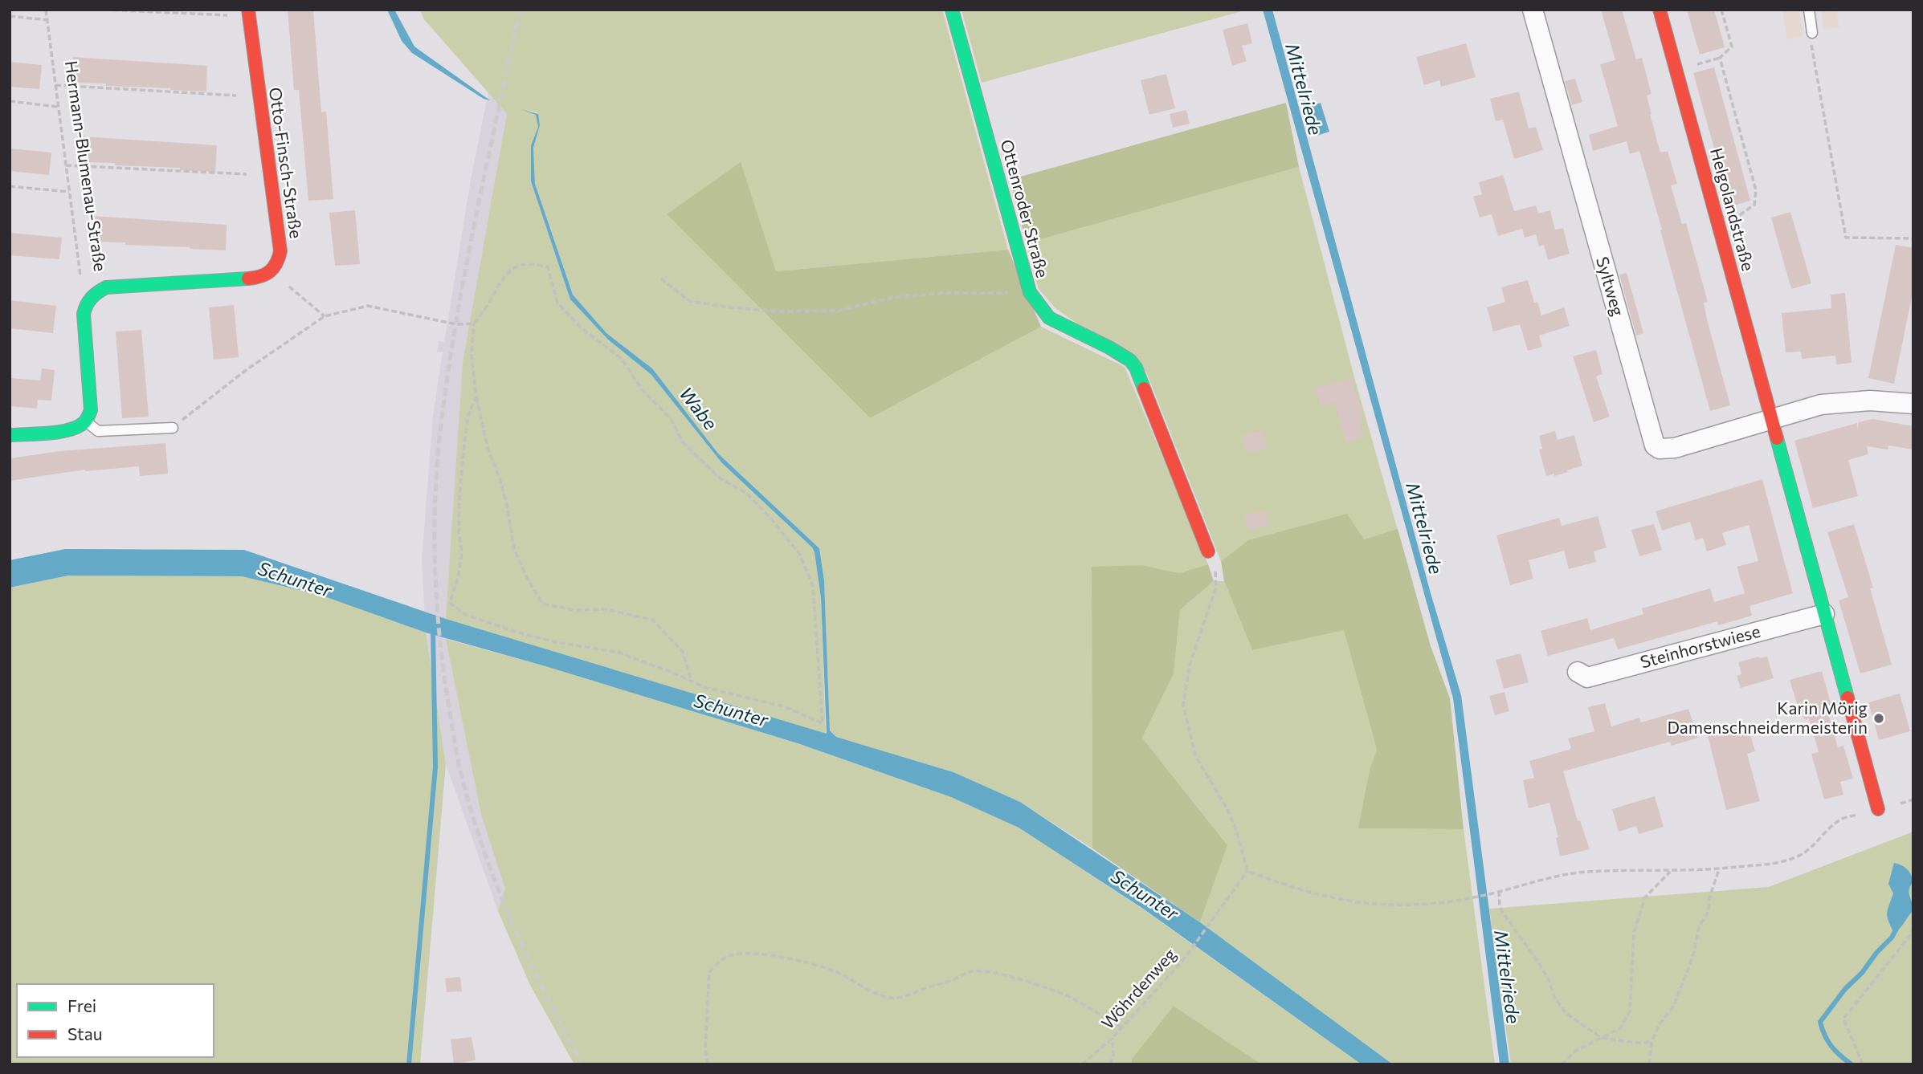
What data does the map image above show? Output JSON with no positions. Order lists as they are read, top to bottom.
{
  "streets": {
    "street": [
      "Otto-Finsch-Straße",
      "Hermann-Blumenau-Straße",
      "Ottenroder Straße",
      "Helgolandstraße",
      "Syltweg",
      "Steinhorstwiese"
    ],
    "path": ["Wöhrdenweg"]
  },
  "crossings": [
    ["Helgolandstraße", "Syltweg"]
  ],
  "water": ["Mittelriede", "Wabe", "Schunter"],
  "places": ["Karin Mörig Damenschneidermeisterin"],
  "legend": ["Frei", "Stau"]
}
